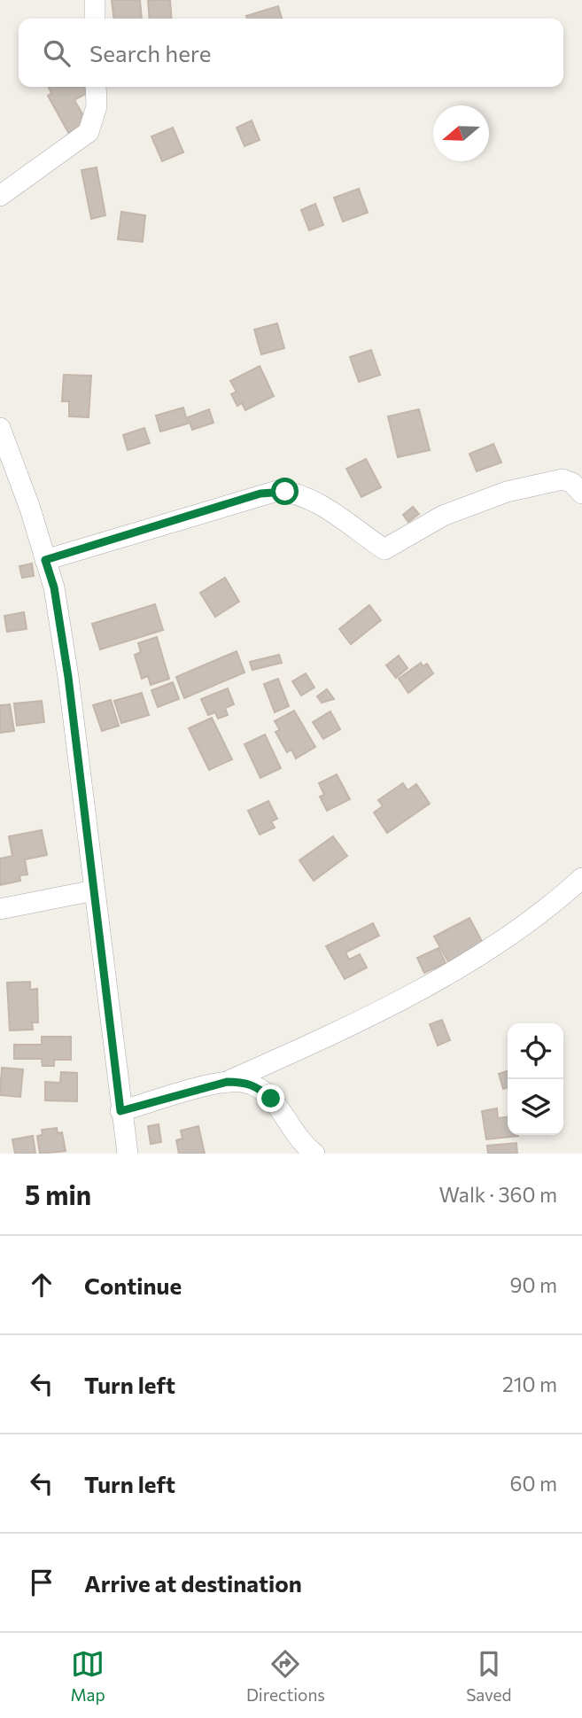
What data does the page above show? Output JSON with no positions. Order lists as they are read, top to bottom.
{
  "north": "left",
  "page": {
    "search": "Search here",
    "heading": ["5 min", "Walk · 360 m"],
    "list": [
      ["Continue", "90 m"],
      ["Turn left", "210 m"],
      ["Turn left", "60 m"],
      "Arrive at destination"
    ],
    "nav": ["Map", "Directions", "Saved"]
  }
}
